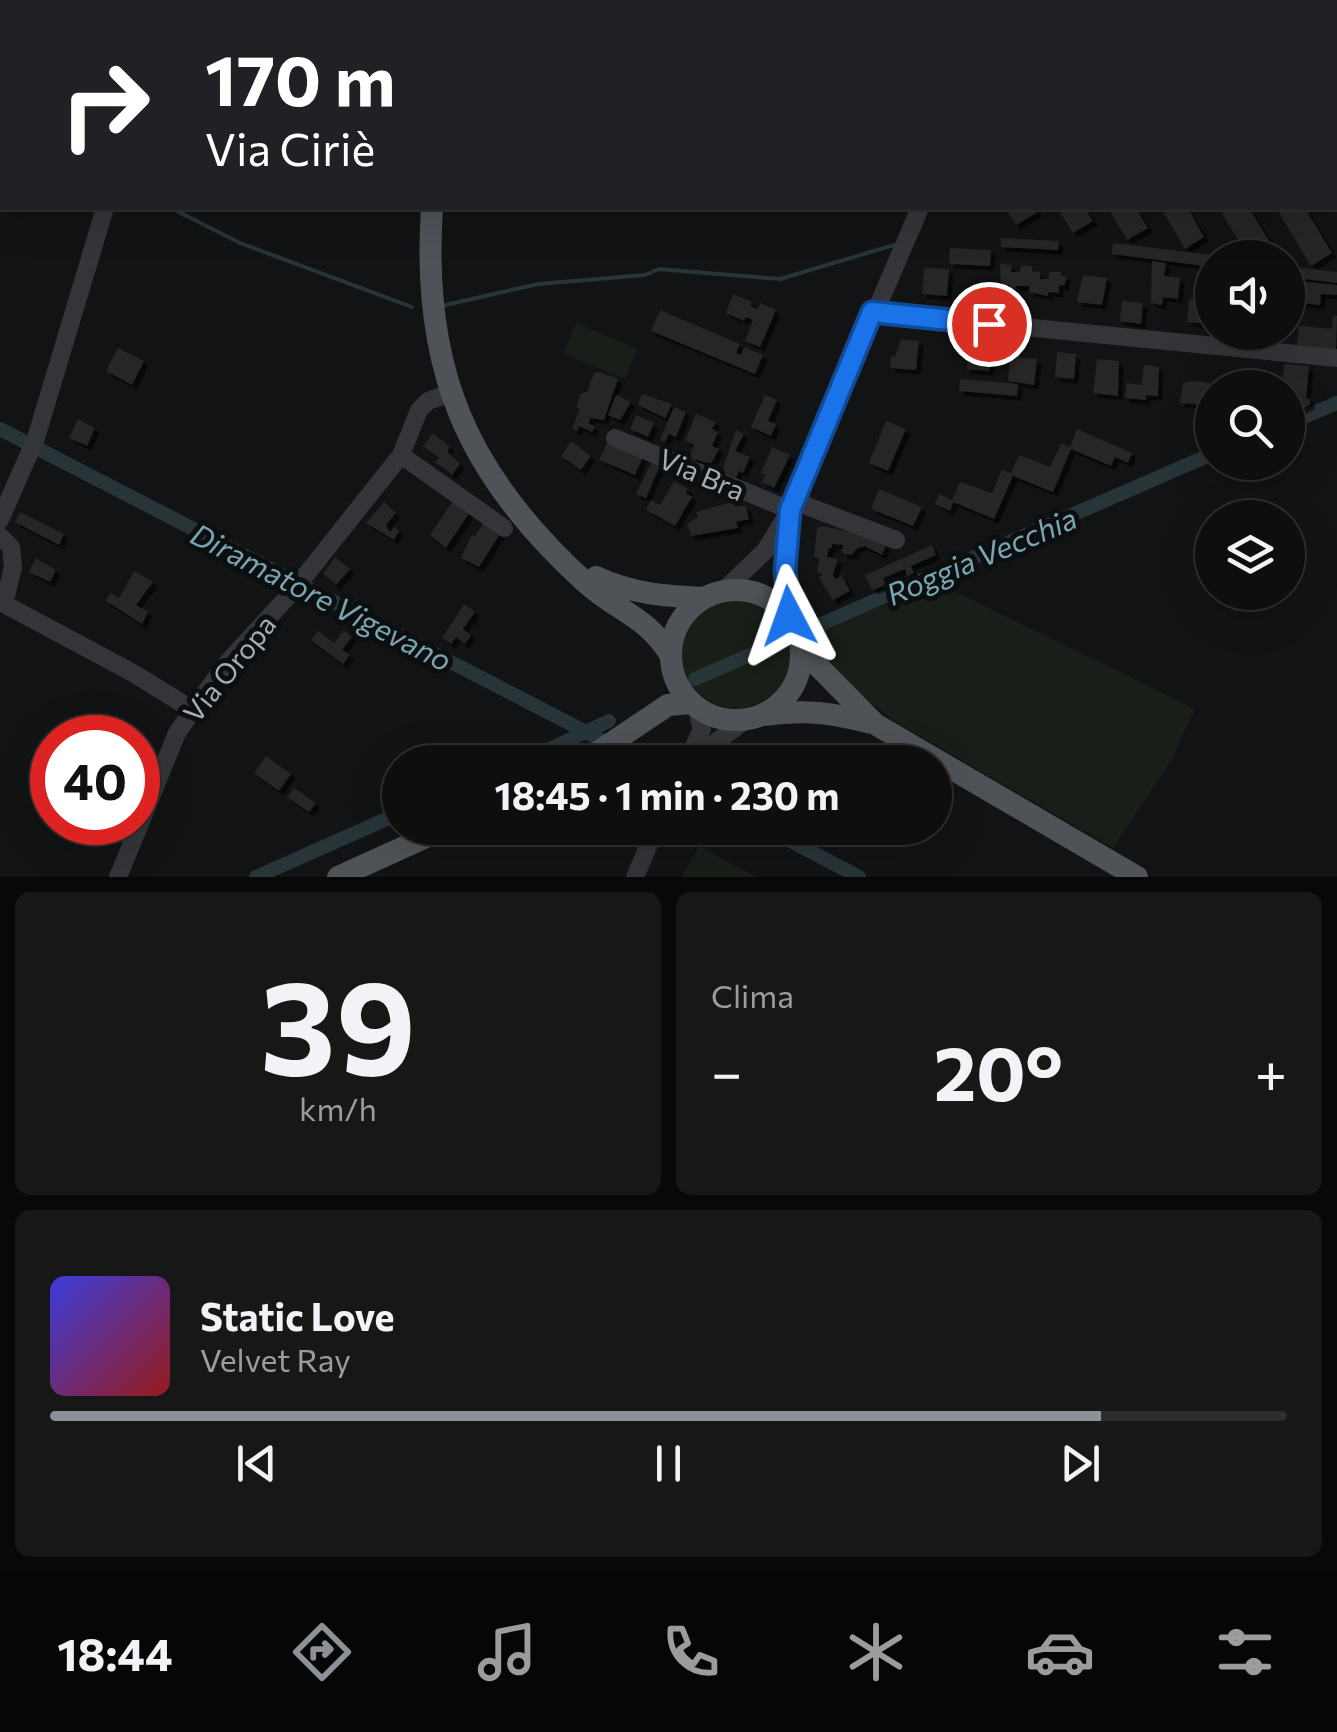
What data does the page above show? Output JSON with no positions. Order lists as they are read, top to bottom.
{
  "streets": {
    "street": ["Via Bra", "Via Oropa"]
  },
  "water": ["Roggia Vecchia", "Diramatore Vigevano"],
  "page": {
    "turn": ["170 m", "Via Ciriè"],
    "limit": "40",
    "trip": "18:45 · 1 min · 230 m",
    "tile": [
      ["39", "km/h"],
      "Clima"
    ],
    "heat": ["−", "20°", "+"],
    "song": ["Static Love", "Velvet Ray"],
    "tabs": "18:44"
  }
}
